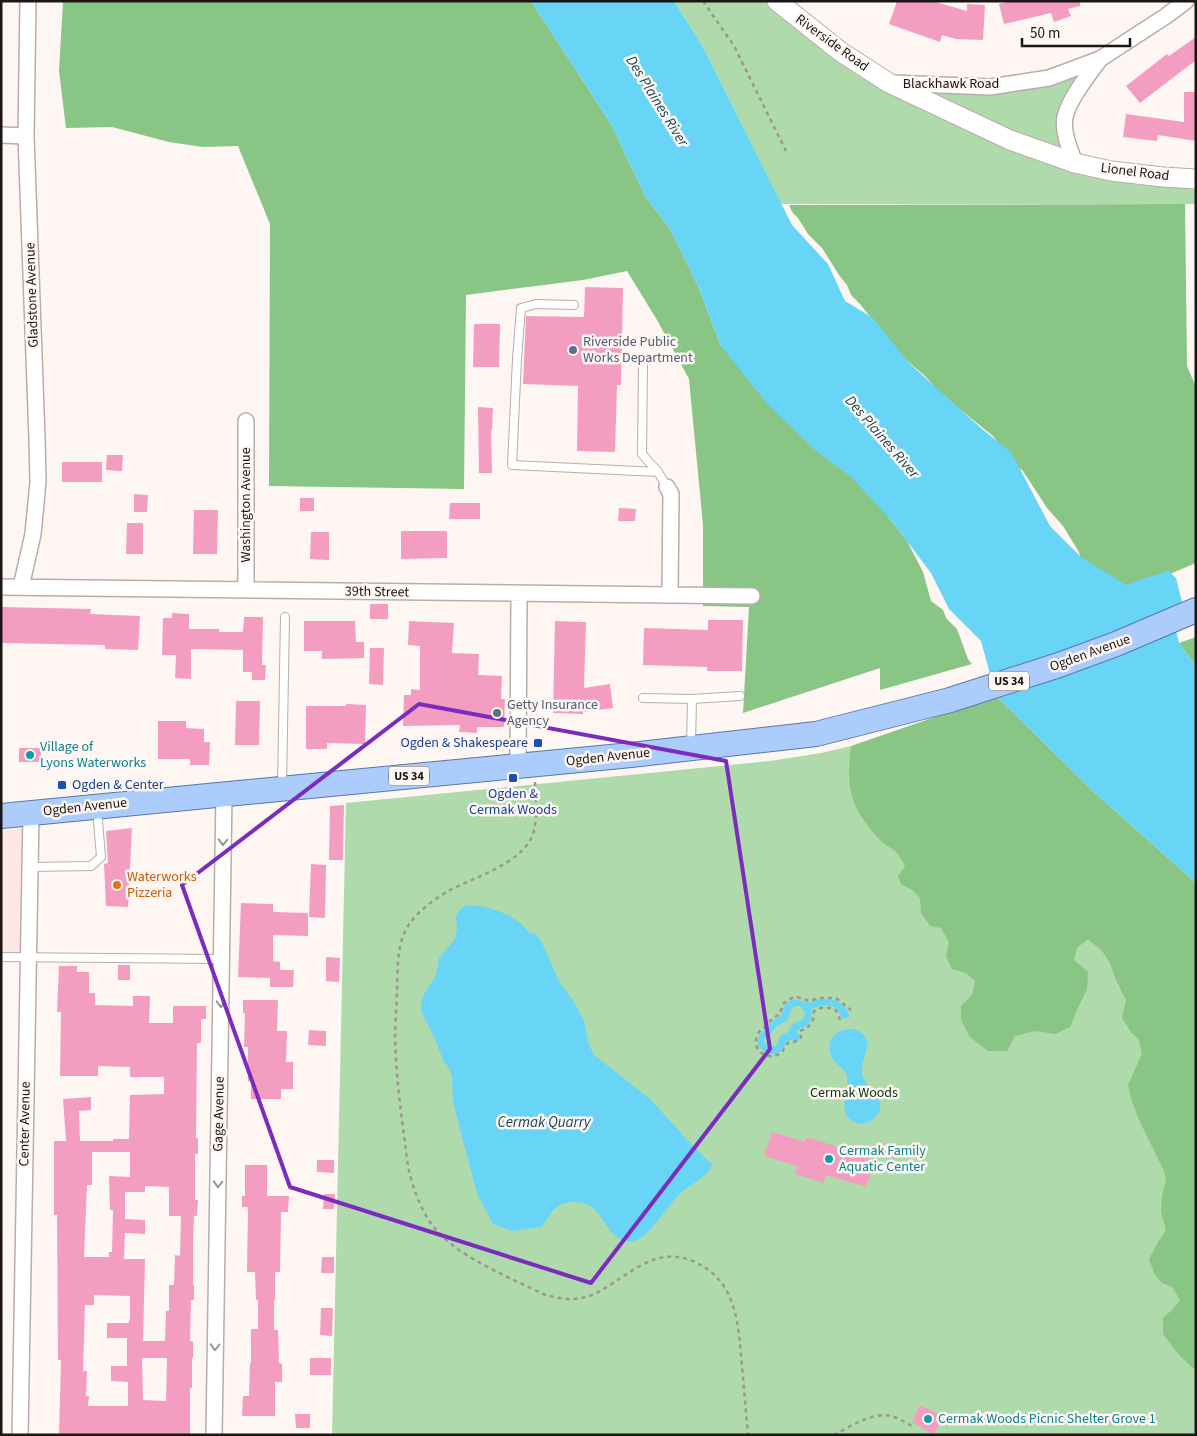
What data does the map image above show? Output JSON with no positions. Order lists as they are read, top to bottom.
{
  "streets": {
    "main road": ["Ogden Avenue", "US 34"],
    "street": [
      "Riverside Road",
      "Blackhawk Road",
      "Lionel Road",
      "Gladstone Avenue",
      "Washington Avenue",
      "39th Street",
      "Gage Avenue",
      "Center Avenue"
    ]
  },
  "crossings": [
    ["Riverside Road", "Blackhawk Road"],
    ["Riverside Road", "Lionel Road"],
    ["Blackhawk Road", "Lionel Road"],
    ["Gladstone Avenue", "39th Street"],
    ["Washington Avenue", "39th Street"],
    ["Ogden Avenue", "Gage Avenue"],
    ["Ogden Avenue", "Center Avenue"]
  ],
  "one_way": ["Gage Avenue"],
  "water": ["Des Plaines River", "Cermak Quarry"],
  "parks": ["Cermak Woods"],
  "places": {
    "other": [
      "Riverside Public Works Department",
      "Getty Insurance Agency",
      "Village of Lyons Waterworks",
      "Waterworks Pizzeria",
      "Cermak Family Aquatic Center",
      "Cermak Woods Picnic Shelter Grove 1"
    ],
    "transit": ["Ogden & Shakespeare", "Ogden & Cermak Woods", "Ogden & Center"]
  },
  "scale_bar": "50 m"
}
